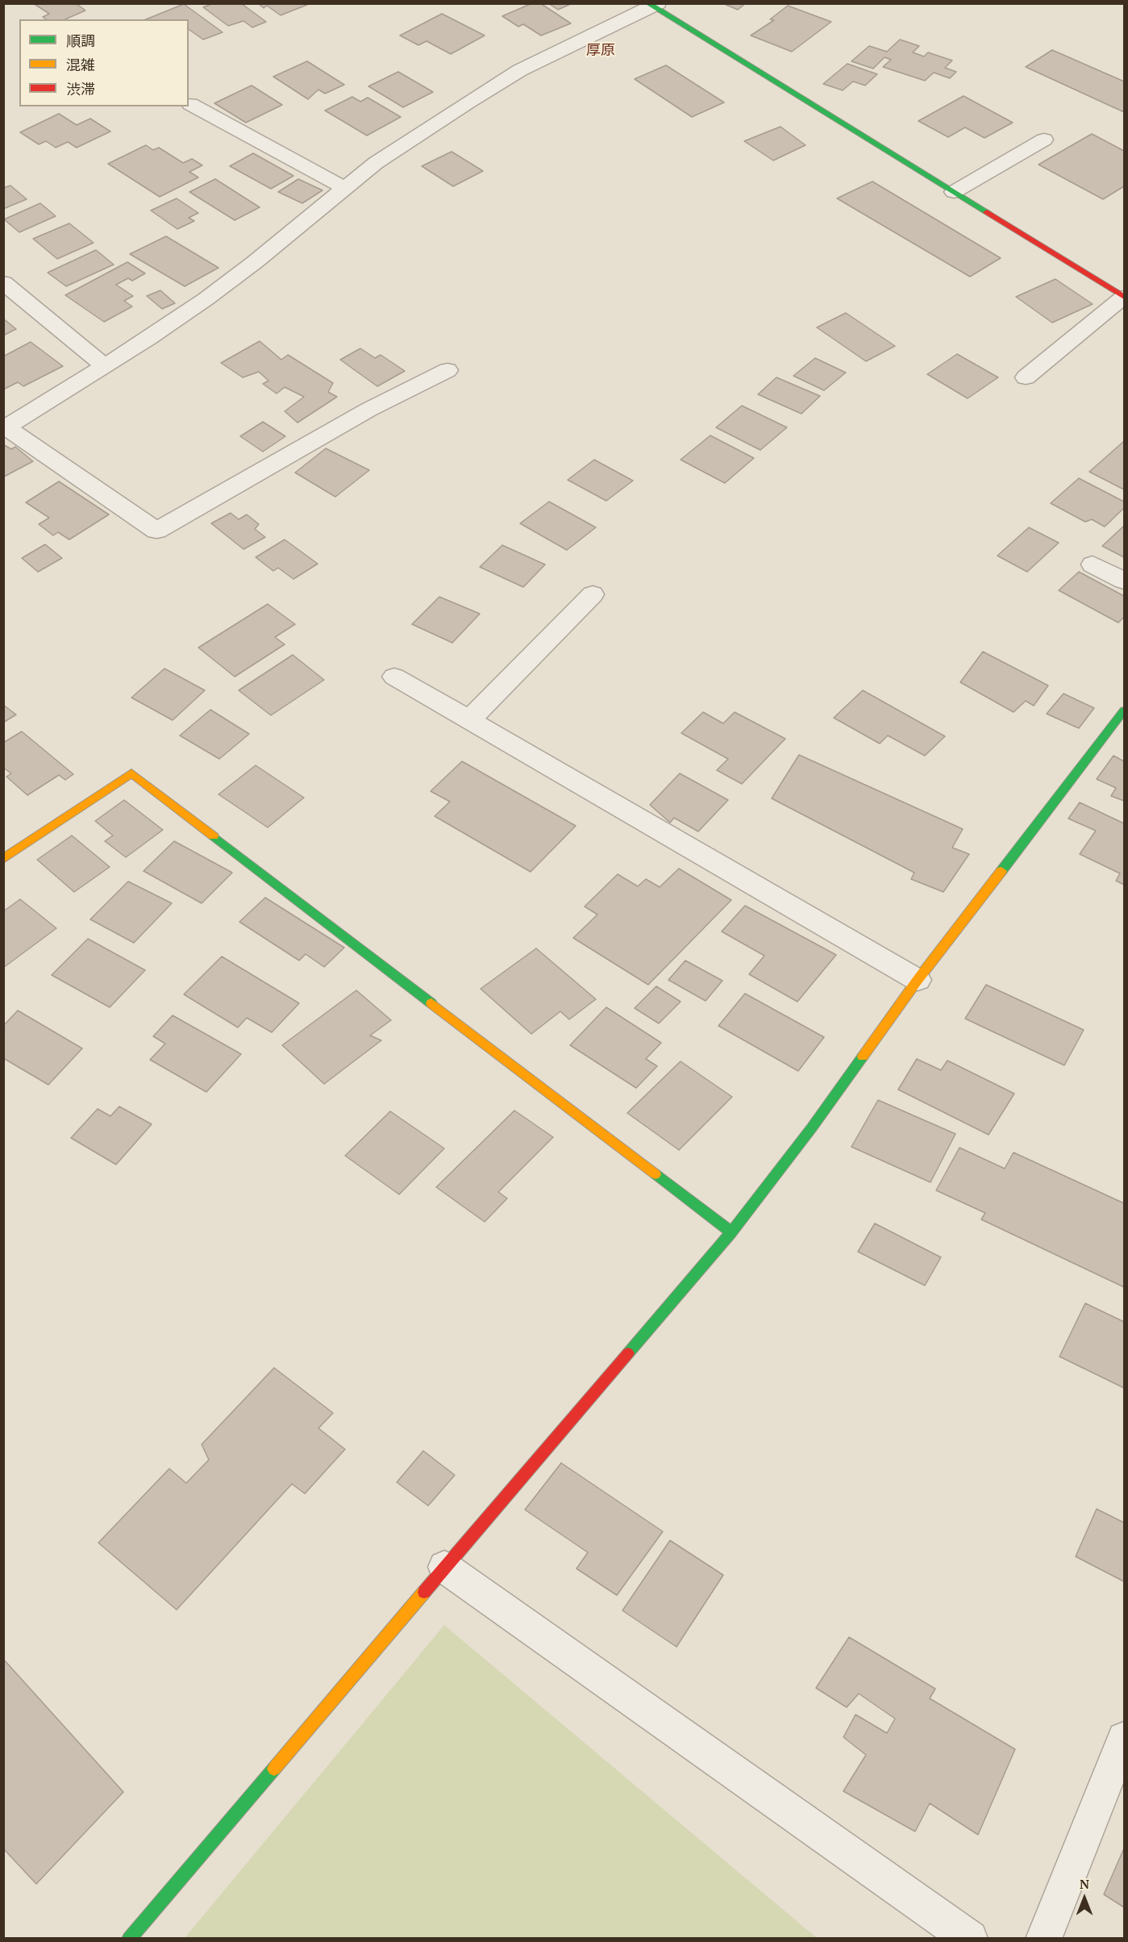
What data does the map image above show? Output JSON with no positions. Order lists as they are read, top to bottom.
{
  "districts": ["厚原"],
  "legend": ["順調", "混雑", "渋滞"],
  "north": "top"
}
